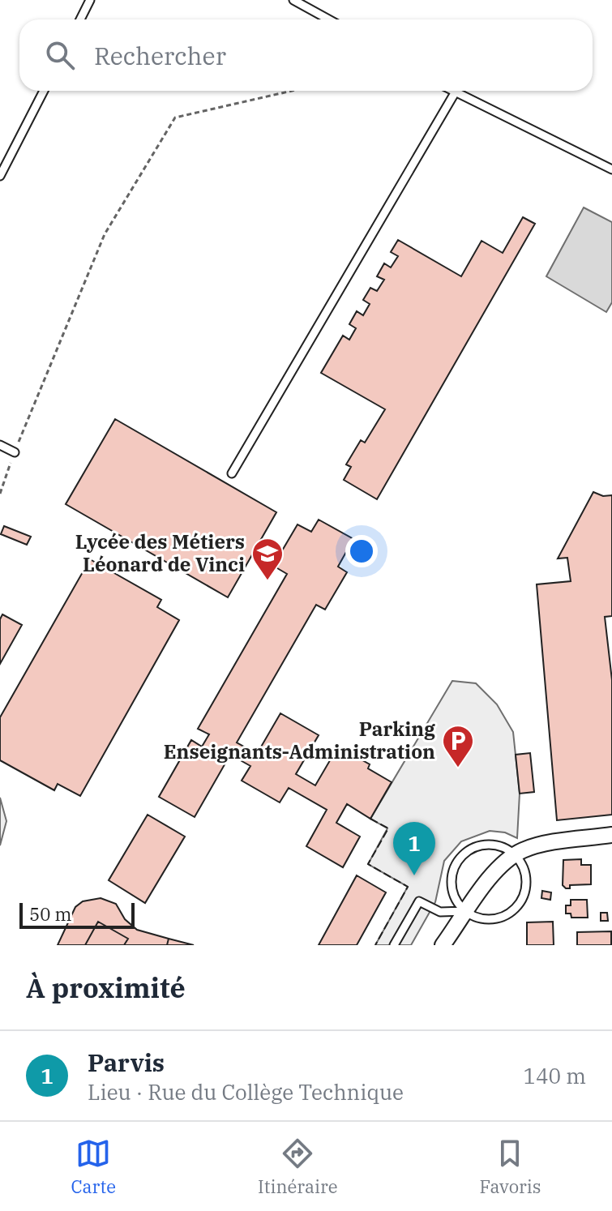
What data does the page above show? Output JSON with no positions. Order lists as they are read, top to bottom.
{
  "places": {
    "school or university": ["Lycée des Métiers Léonard de Vinci"],
    "parking": ["Parking Enseignants-Administration"]
  },
  "scale_bar": "50 m",
  "page": {
    "search": "Rechercher",
    "pins": "1",
    "scale": "50 m",
    "heading": "À proximité",
    "list": [
      {
        "mark": "1",
        "name": "Parvis",
        "note": "Lieu · Rue du Collège Technique",
        "value": "140 m"
      }
    ],
    "nav": ["Carte", "Itinéraire", "Favoris"]
  }
}
